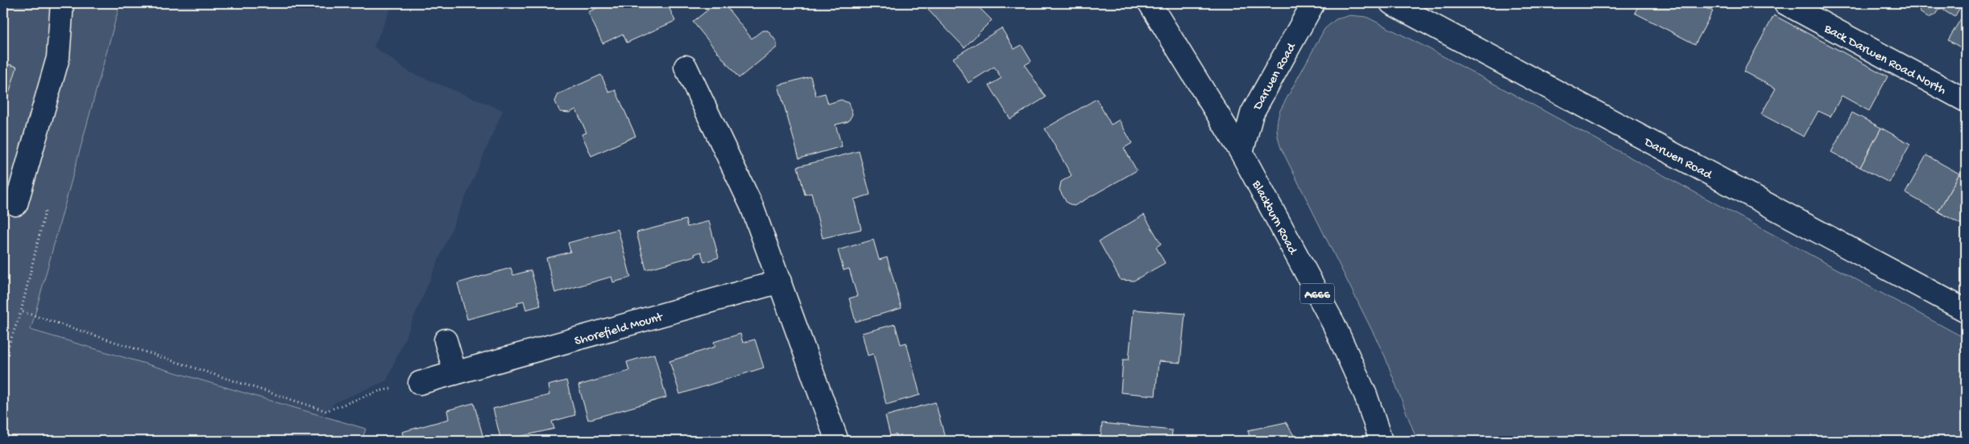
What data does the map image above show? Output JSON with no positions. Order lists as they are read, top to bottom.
{
  "streets": {
    "main road": [
      "Back Darwen Road North",
      "Darwen Road",
      "Blackburn Road",
      "A666",
      "Shorefield Mount"
    ]
  },
  "crossings": [
    ["Darwen Road", "Blackburn Road"]
  ]
}
